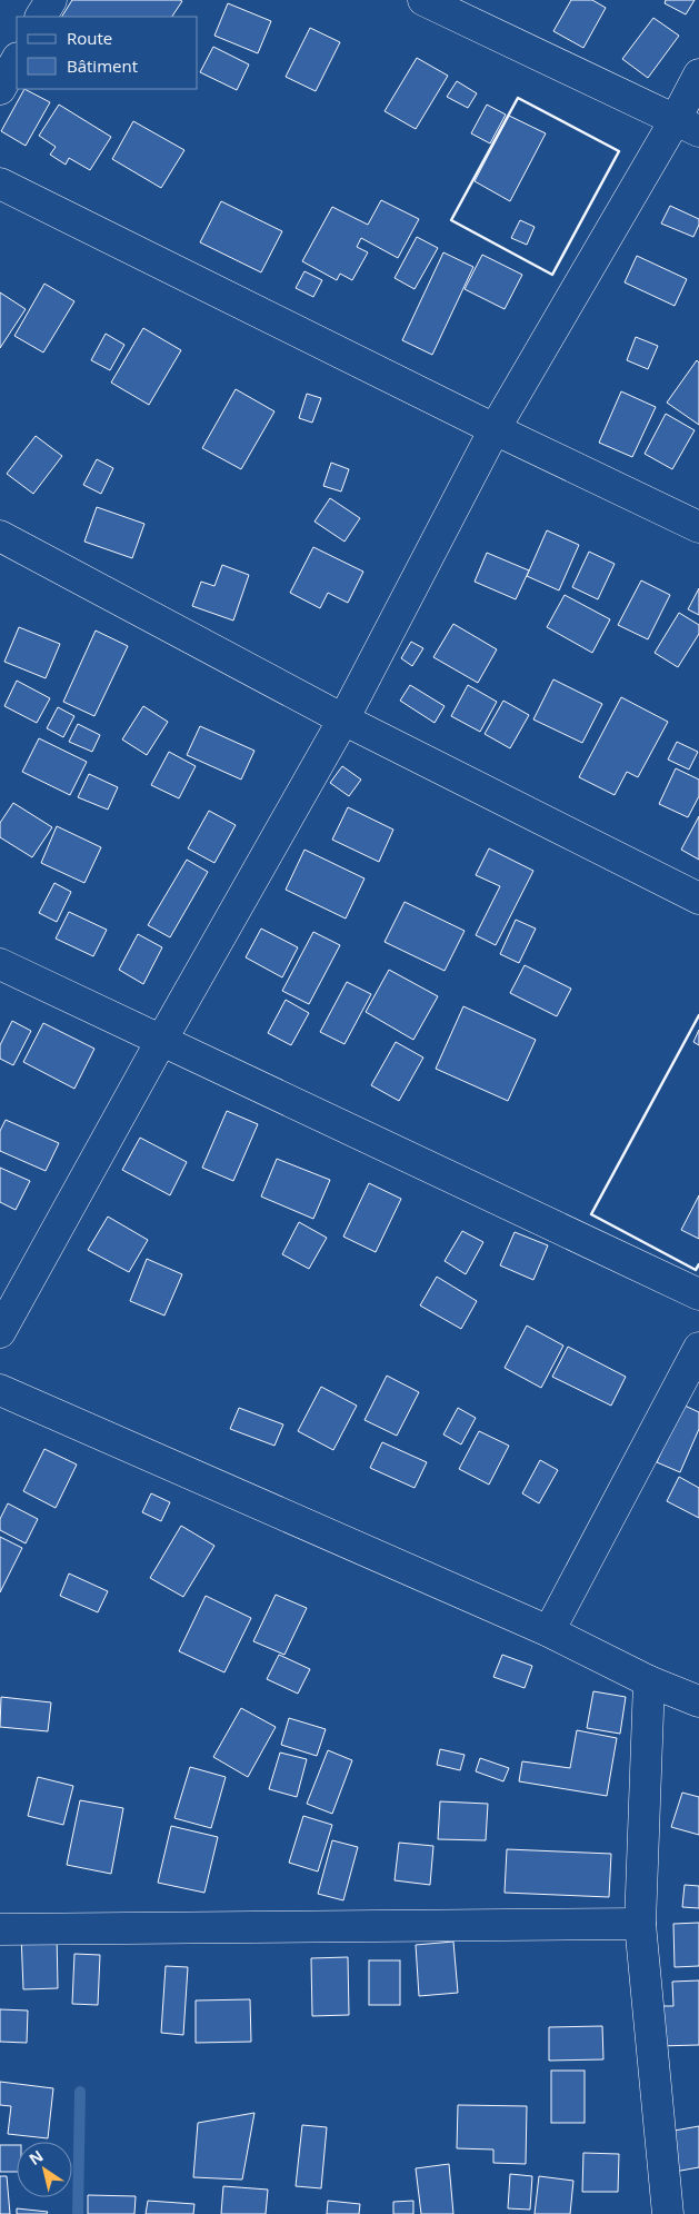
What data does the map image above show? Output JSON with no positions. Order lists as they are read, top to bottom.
{
  "legend": ["Route", "Bâtiment"],
  "north": "top left"
}
